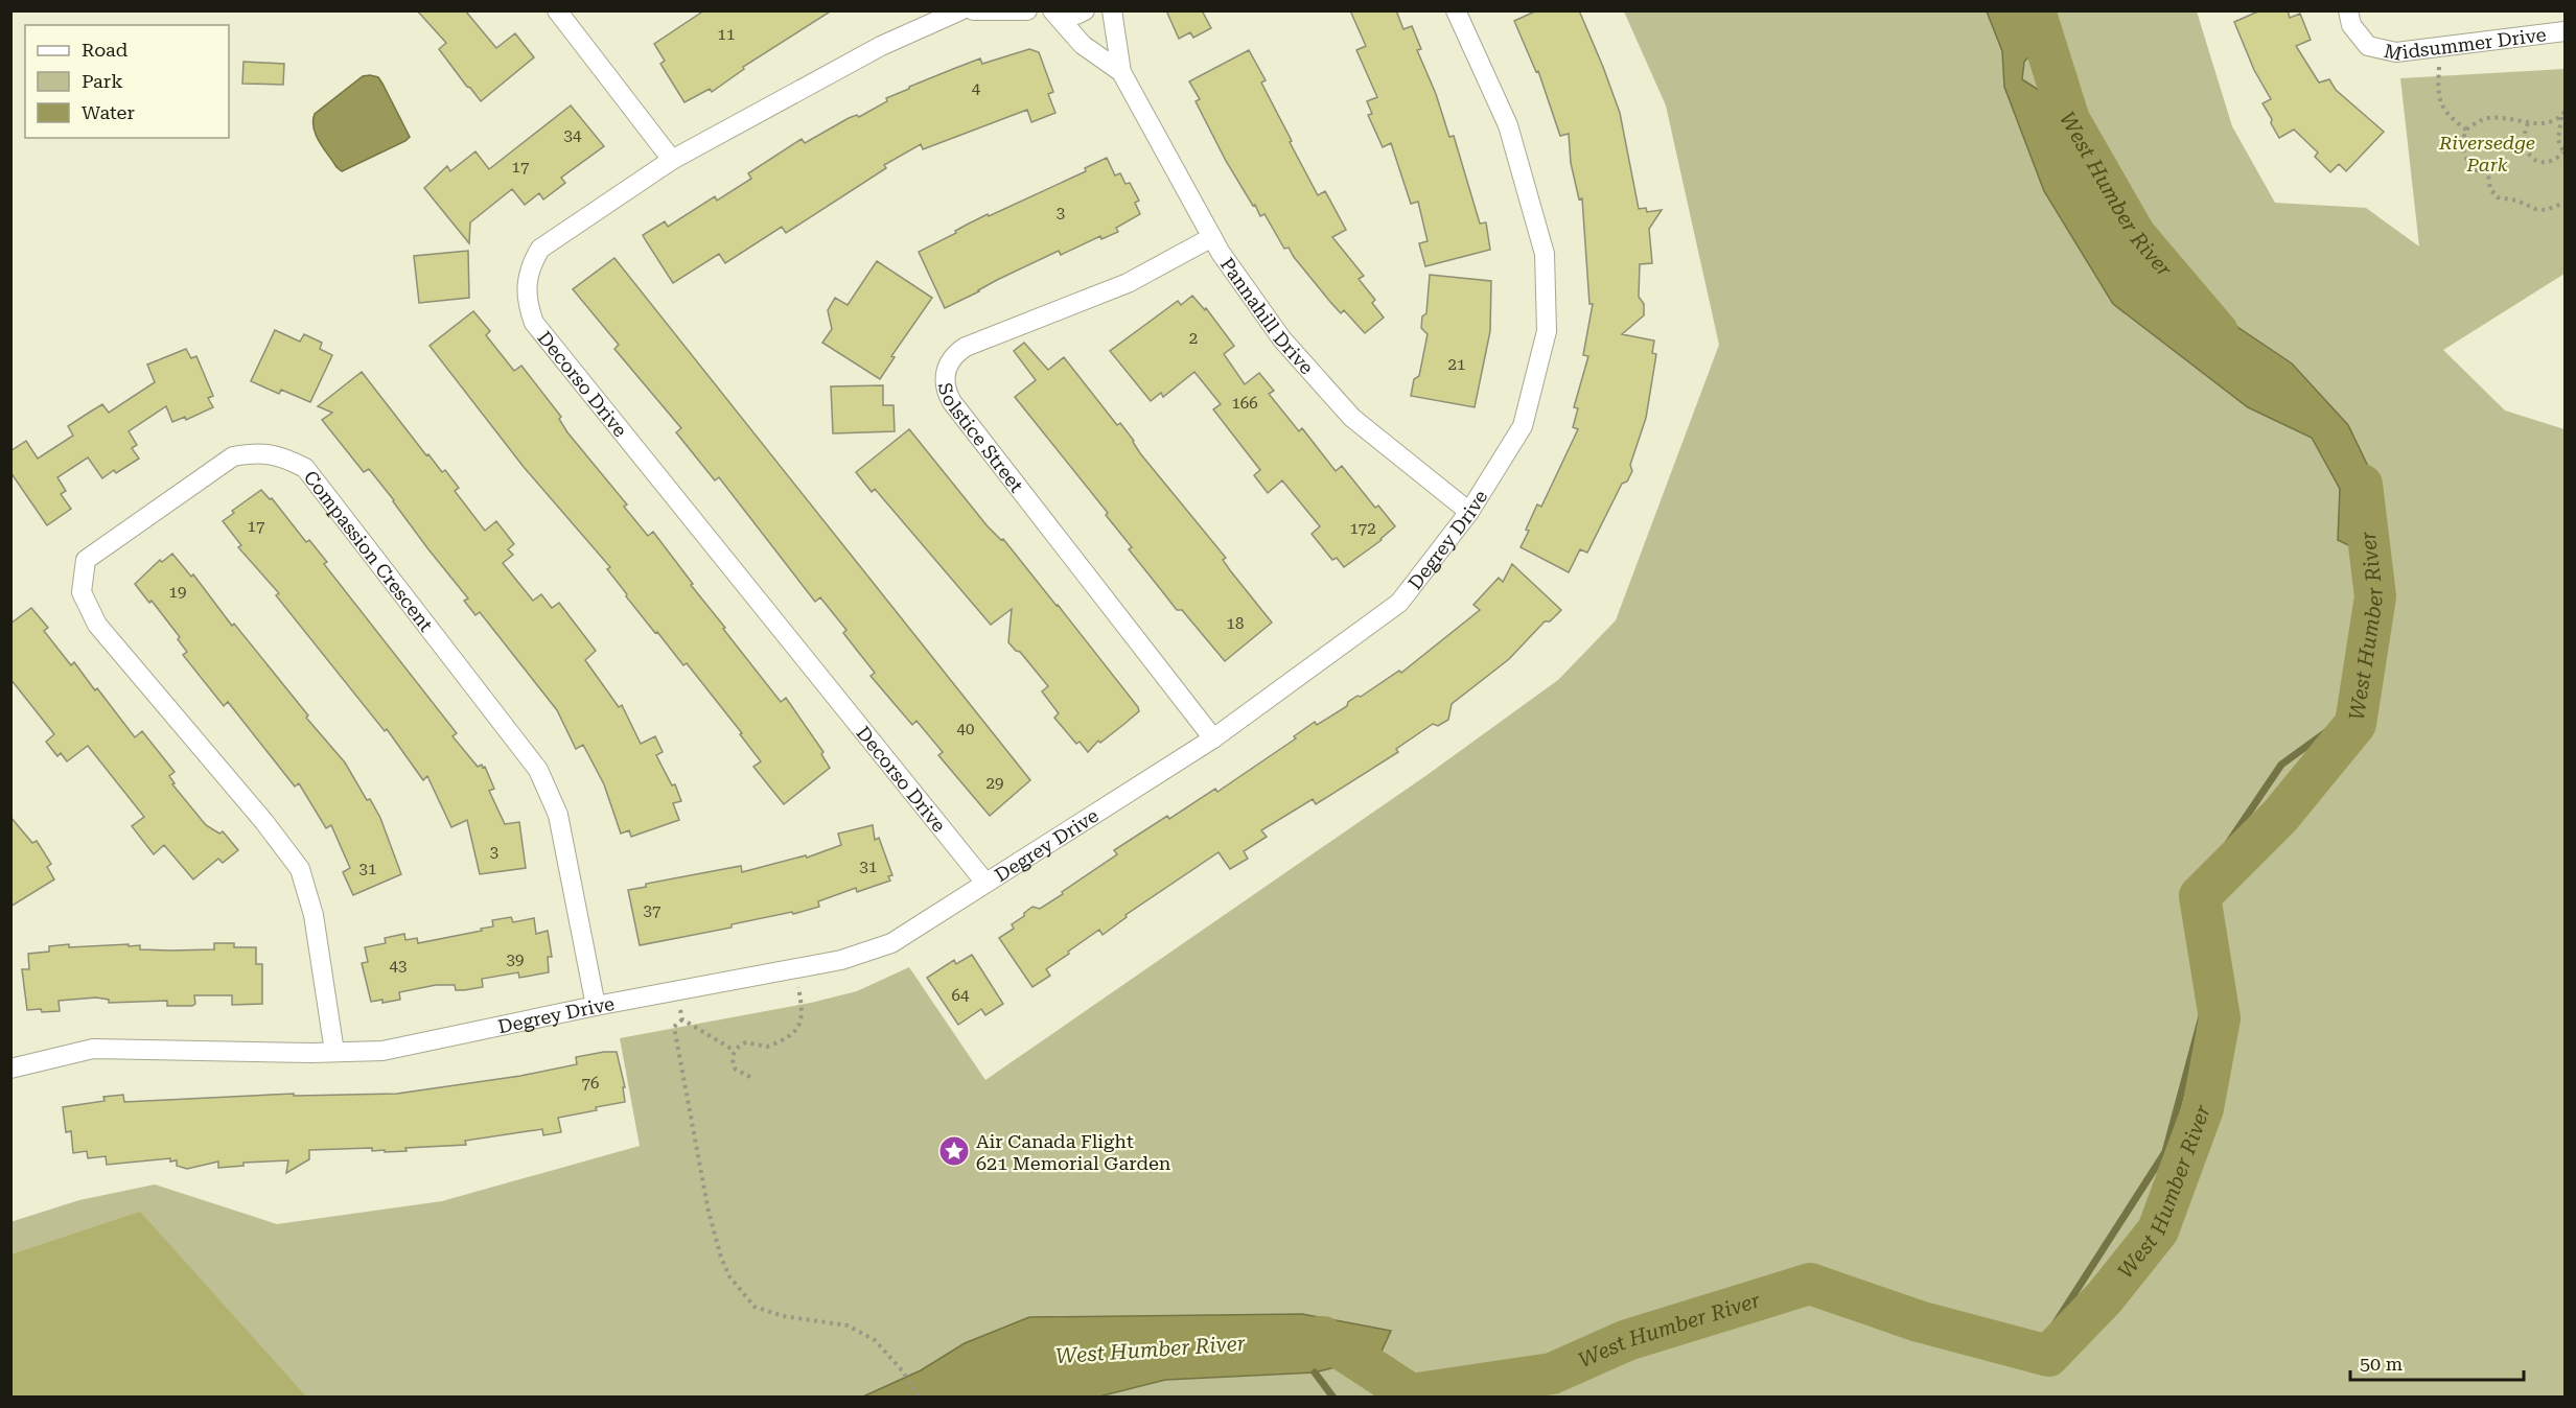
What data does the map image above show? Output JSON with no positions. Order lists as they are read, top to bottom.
{
  "streets": {
    "street": [
      "Midsummer Drive",
      "Pannahill Drive",
      "Decorso Drive",
      "Solstice Street",
      "Degrey Drive",
      "Compassion Crescent"
    ]
  },
  "crossings": [
    ["Pannahill Drive", "Solstice Street"],
    ["Pannahill Drive", "Degrey Drive"],
    ["Decorso Drive", "Degrey Drive"],
    ["Solstice Street", "Degrey Drive"],
    ["Degrey Drive", "Compassion Crescent"]
  ],
  "water": ["West Humber River"],
  "parks": ["Riversedge Park"],
  "places": {
    "place": ["Air Canada Flight 621 Memorial Garden"]
  },
  "house_numbers": [
    "11",
    "4",
    "34",
    "17",
    "3",
    "2",
    "21",
    "166",
    "17",
    "172",
    "19",
    "18",
    "40",
    "29",
    "3",
    "31",
    "31",
    "37",
    "39",
    "43",
    "64",
    "76"
  ],
  "legend": ["Road", "Park", "Water"],
  "scale_bar": "50 m"
}
